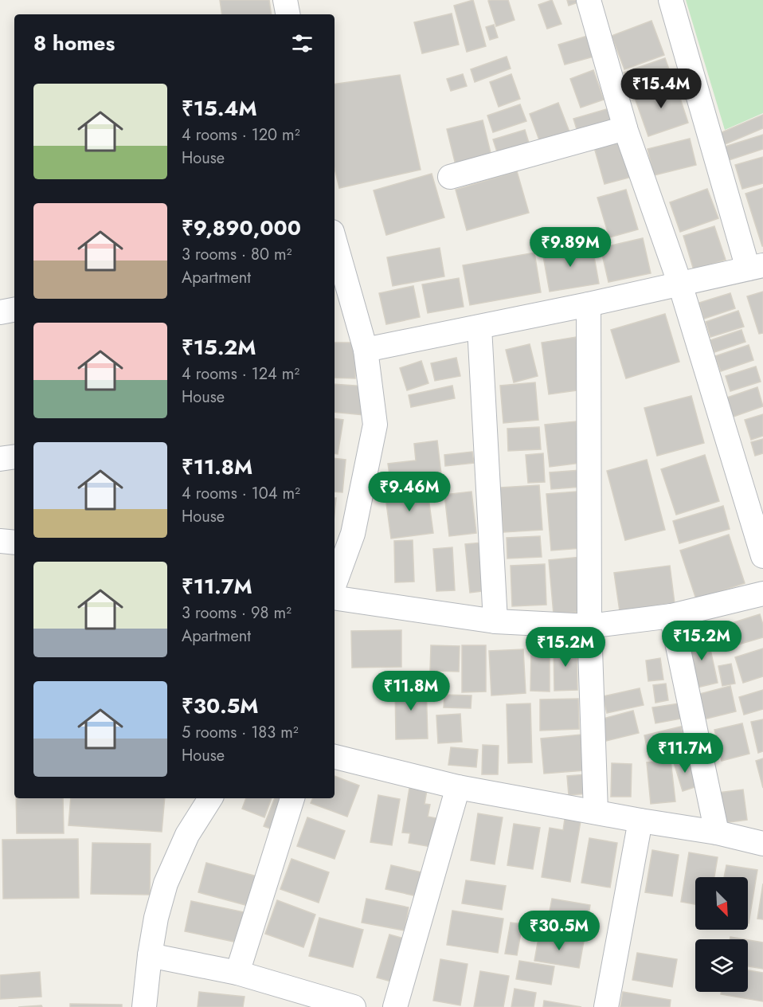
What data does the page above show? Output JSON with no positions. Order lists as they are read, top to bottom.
{
  "north": "bottom right",
  "page": {
    "heading": "8 homes",
    "price": [
      "₹15.4M",
      "₹9.89M",
      "₹9.46M",
      "₹15.2M",
      "₹15.2M",
      "₹11.8M",
      "₹11.7M",
      "₹30.5M"
    ],
    "list": [
      {
        "name": "₹15.4M",
        "note": "4 rooms · 120 m² · House"
      },
      {
        "name": "₹9,890,000",
        "note": "3 rooms · 80 m² · Apartment"
      },
      {
        "name": "₹15.2M",
        "note": "4 rooms · 124 m² · House"
      },
      {
        "name": "₹11.8M",
        "note": "4 rooms · 104 m² · House"
      },
      {
        "name": "₹11.7M",
        "note": "3 rooms · 98 m² · Apartment"
      },
      {
        "name": "₹30.5M",
        "note": "5 rooms · 183 m² · House"
      }
    ]
  }
}
